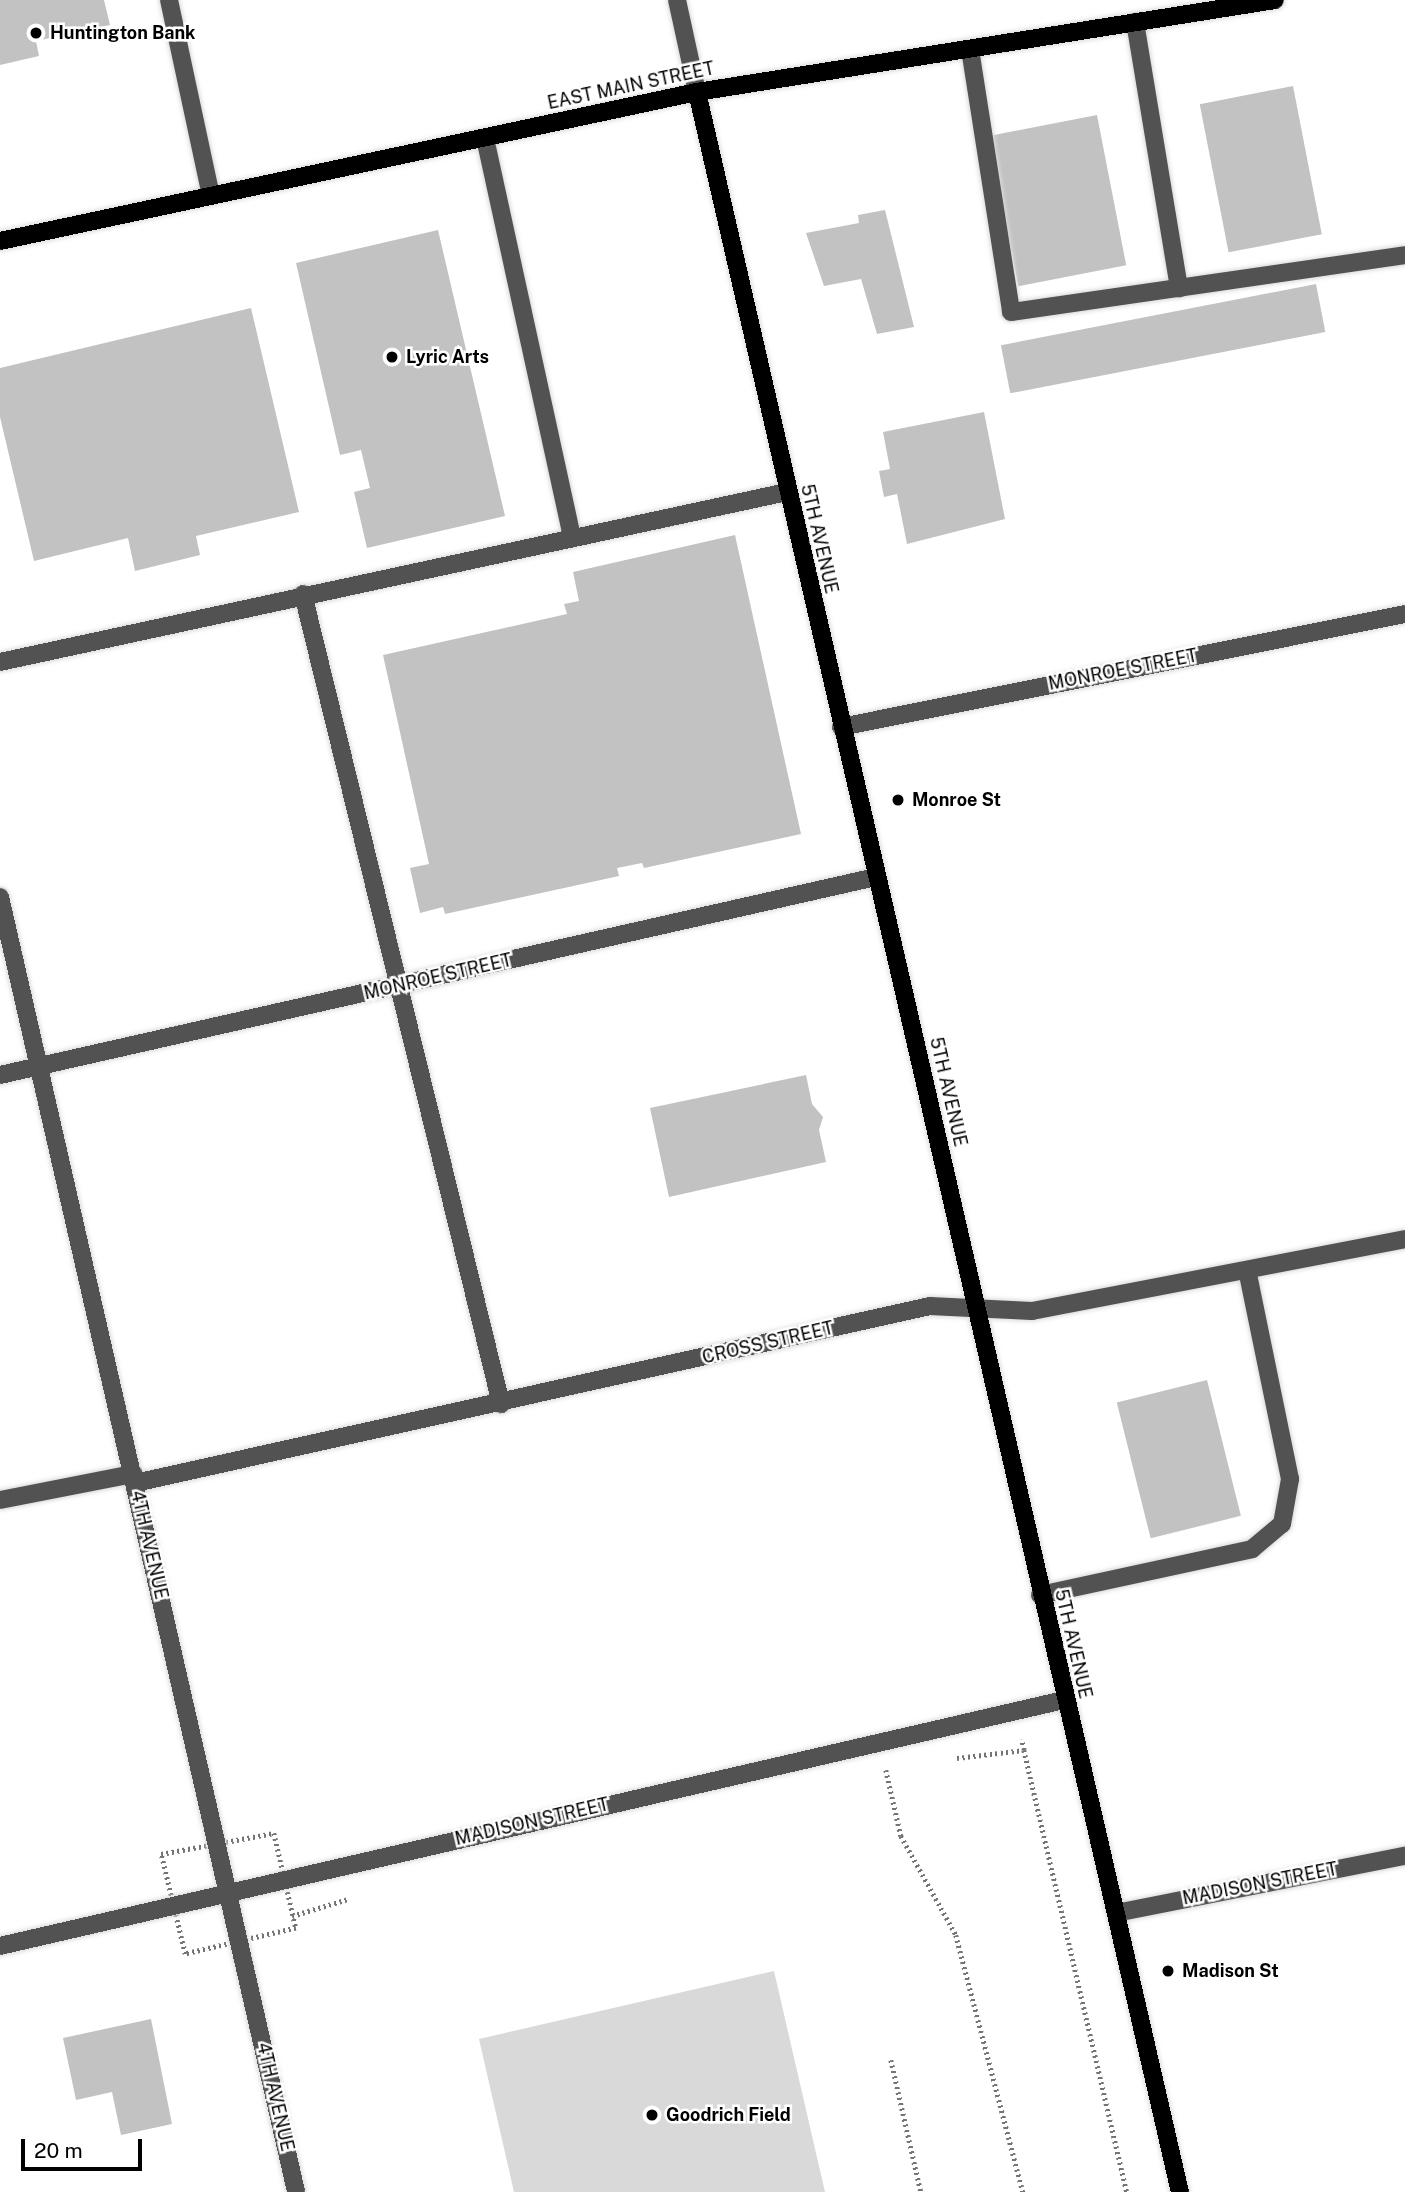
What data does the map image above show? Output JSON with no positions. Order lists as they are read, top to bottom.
{
  "streets": {
    "main road": ["EAST MAIN STREET", "5TH AVENUE"],
    "street": [
      "MONROE STREET",
      "CROSS STREET",
      "4TH AVENUE",
      "MADISON STREET"
    ]
  },
  "crossings": [
    ["EAST MAIN STREET", "5TH AVENUE"],
    ["5TH AVENUE", "MONROE STREET"],
    ["5TH AVENUE", "CROSS STREET"],
    ["5TH AVENUE", "MADISON STREET"],
    ["MONROE STREET", "4TH AVENUE"],
    ["CROSS STREET", "4TH AVENUE"],
    ["4TH AVENUE", "MADISON STREET"]
  ],
  "places": [
    "Huntington Bank",
    "Lyric Arts",
    "Monroe St",
    "Madison St",
    "Goodrich Field"
  ],
  "scale_bar": "20 m"
}
